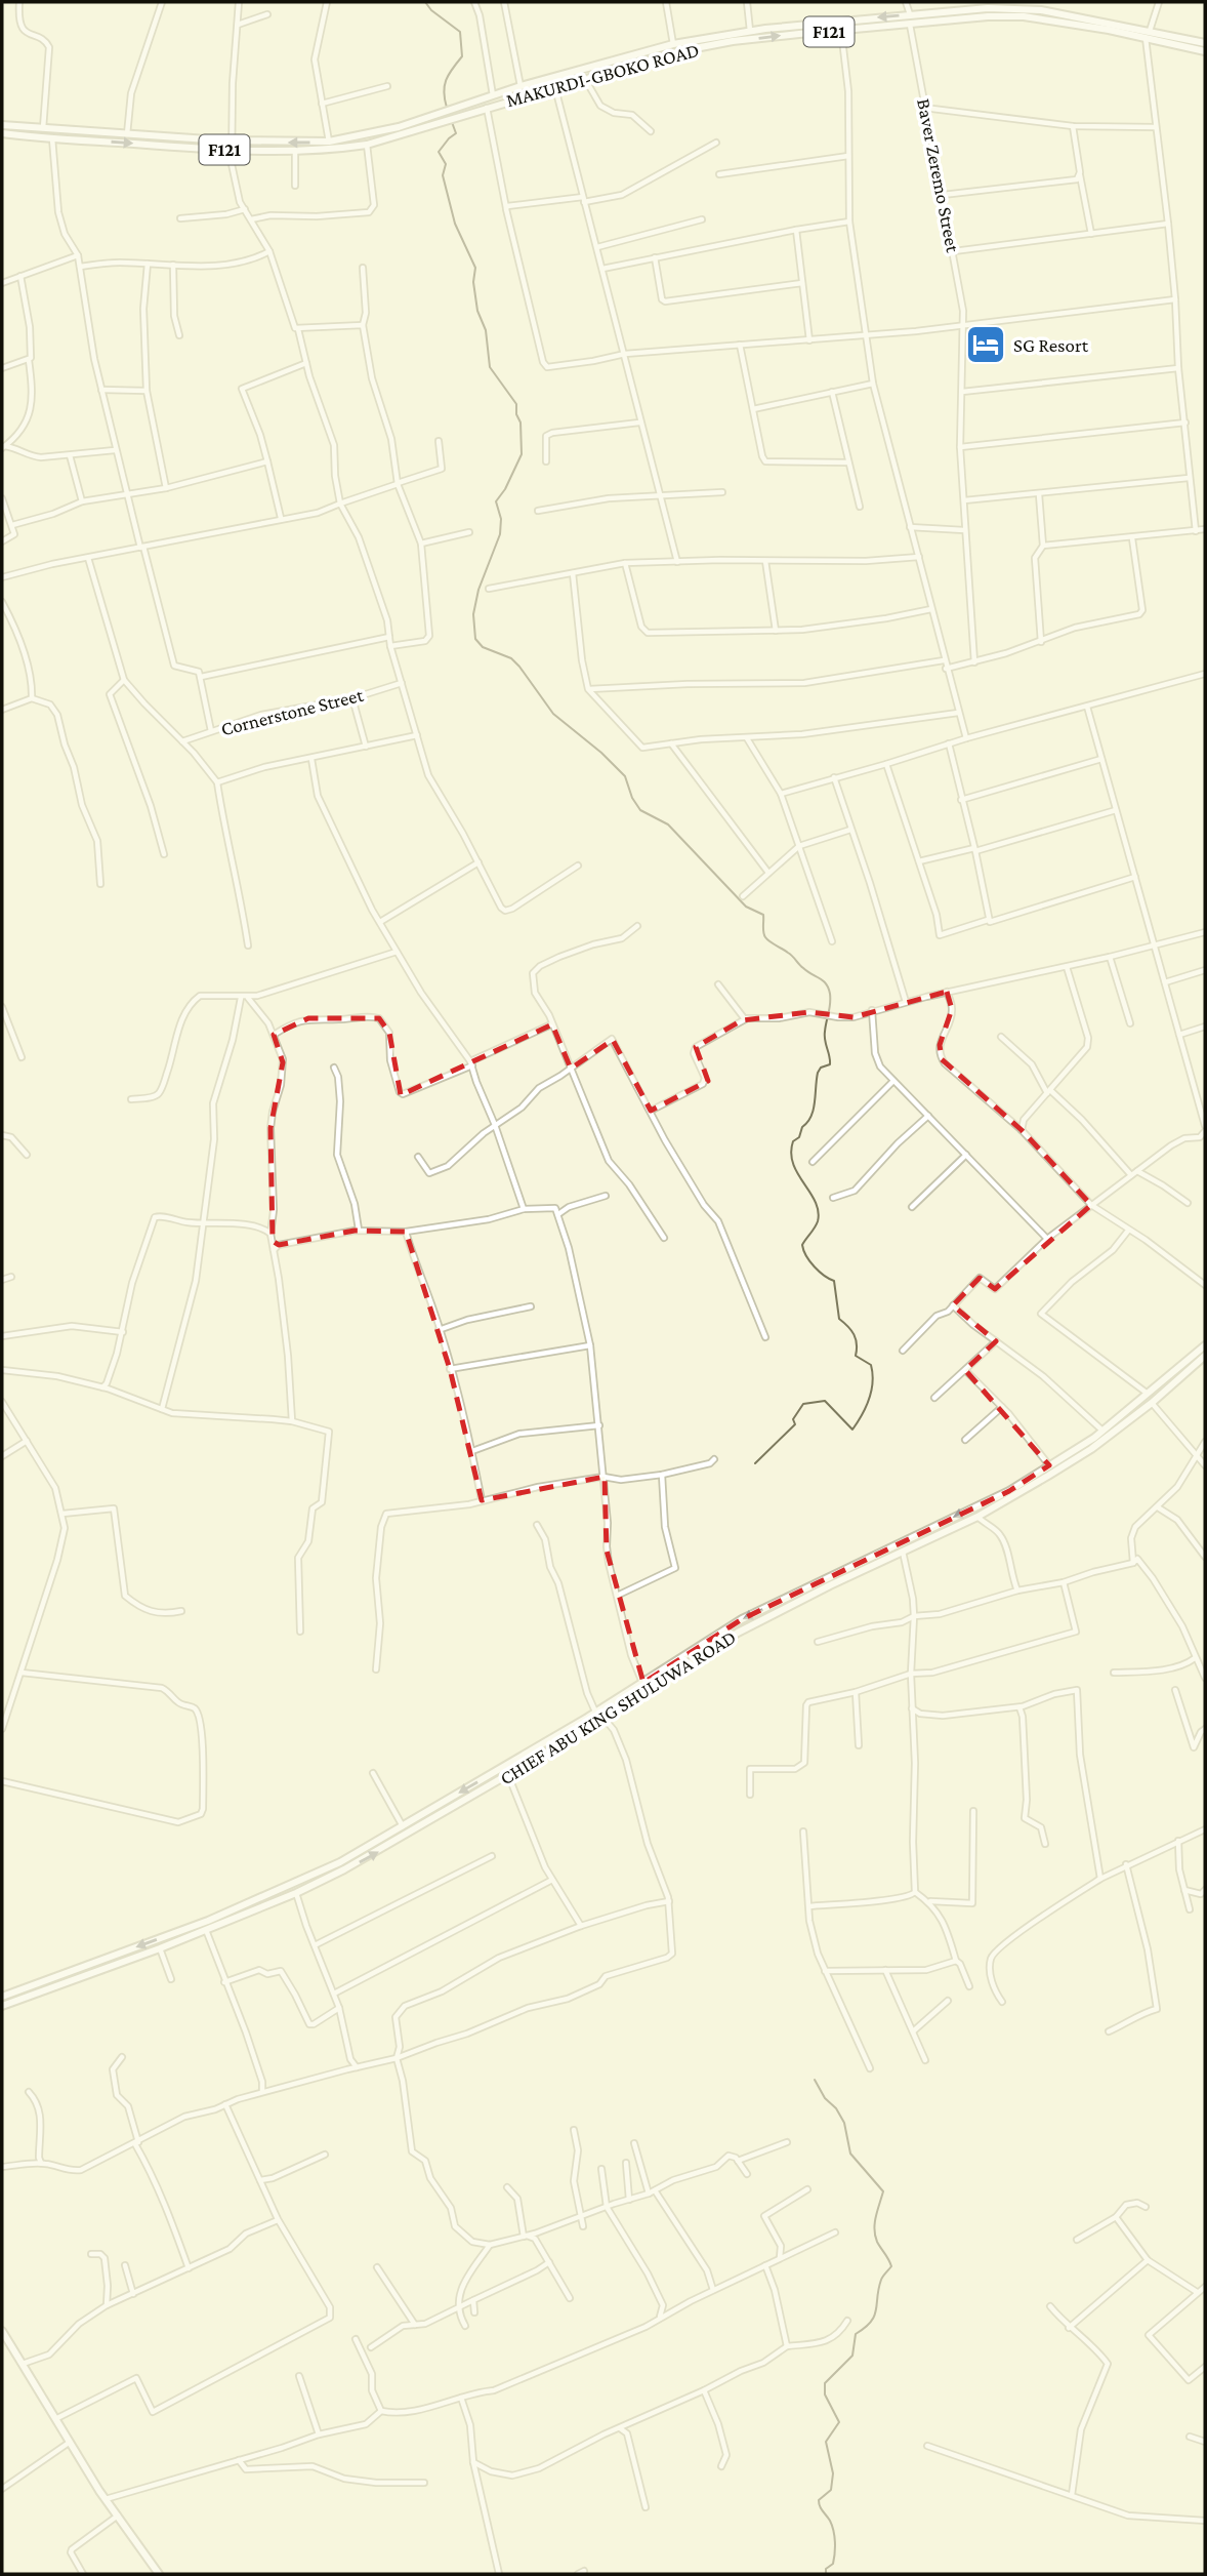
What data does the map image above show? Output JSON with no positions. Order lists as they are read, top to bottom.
{
  "streets": {
    "street": [
      "F121",
      "MAKURDI-GBOKO ROAD",
      "Baver Zeremo Street",
      "Cornerstone Street",
      "CHIEF ABU KING SHULUWA ROAD"
    ]
  },
  "crossings": [
    ["F121", "MAKURDI-GBOKO ROAD"],
    ["MAKURDI-GBOKO ROAD", "Baver Zeremo Street"]
  ],
  "places": {
    "hotel": ["SG Resort"]
  }
}
